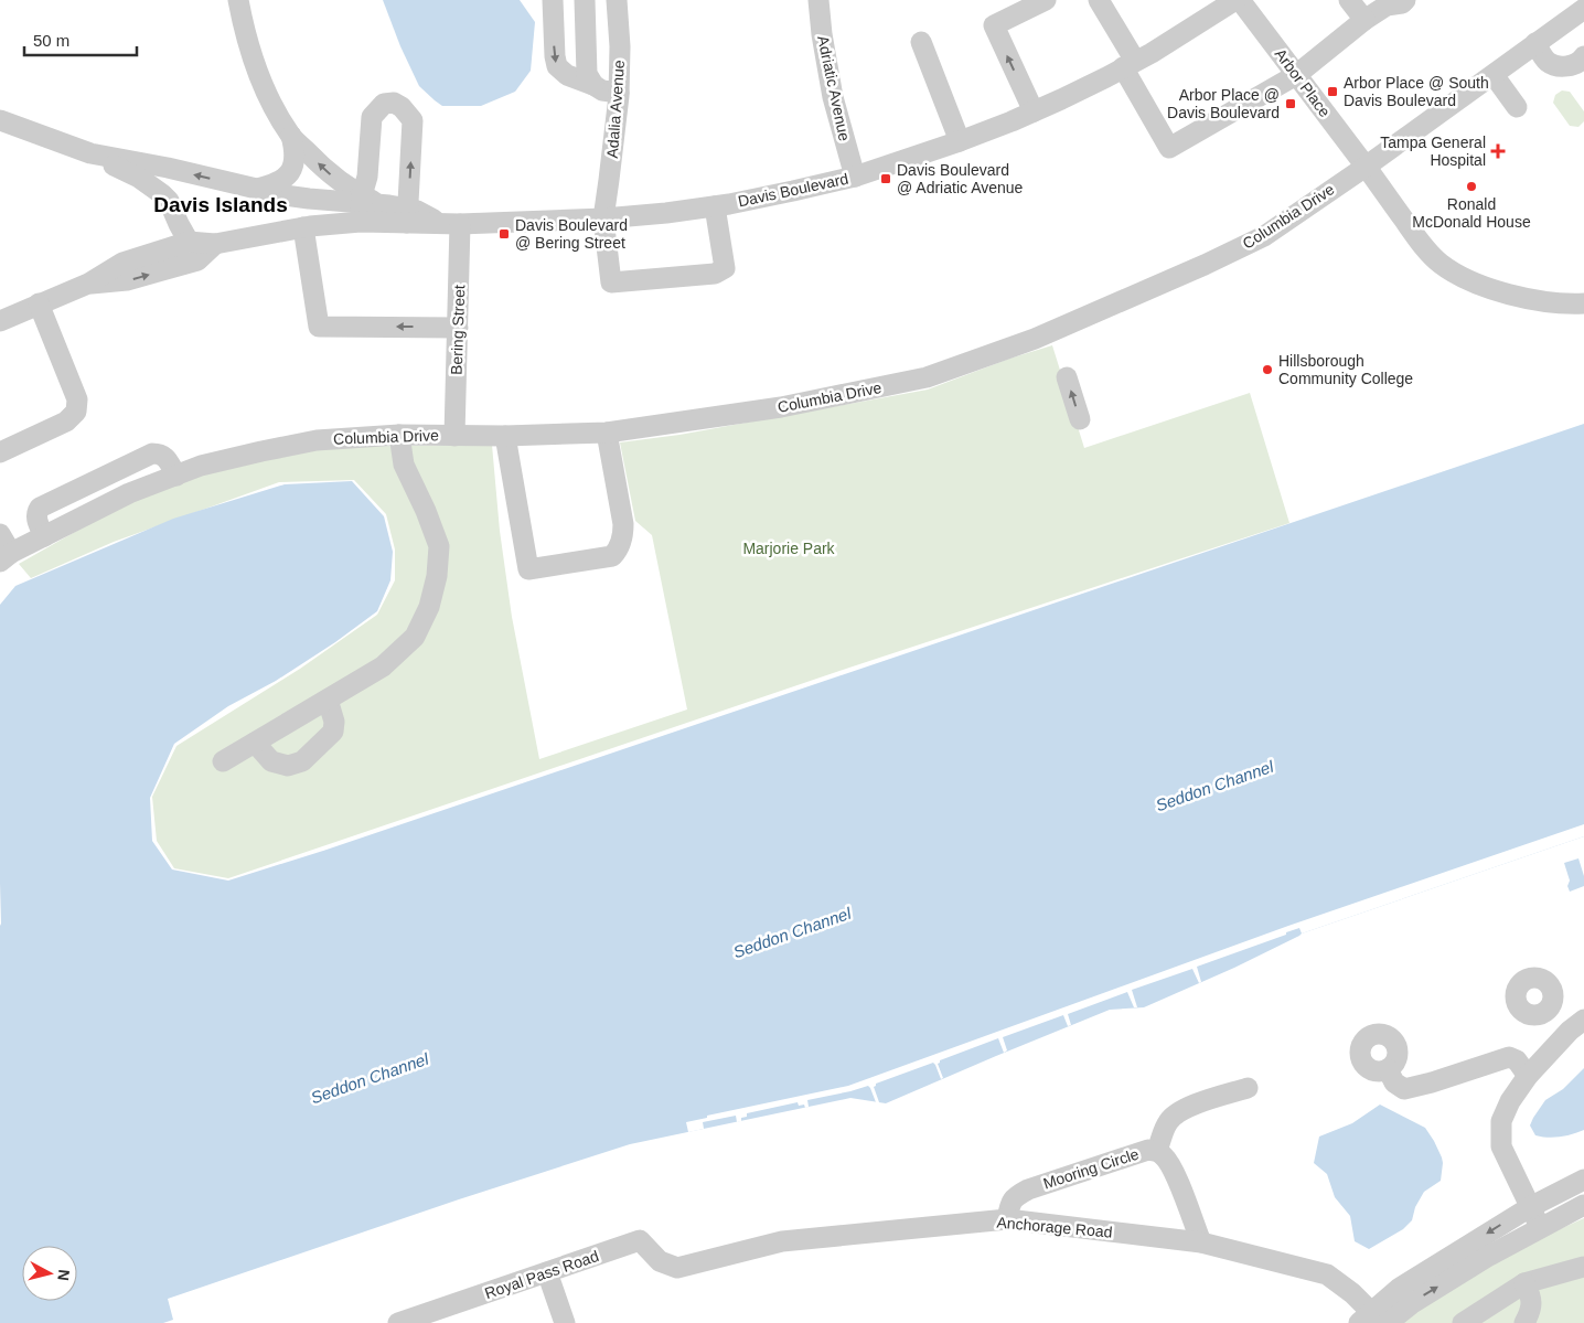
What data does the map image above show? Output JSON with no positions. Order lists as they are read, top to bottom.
{
  "streets": {
    "street": [
      "Arbor Place",
      "Adriatic Avenue",
      "Adalia Avenue",
      "Davis Boulevard",
      "Columbia Drive",
      "Bering Street",
      "Mooring Circle",
      "Anchorage Road",
      "Royal Pass Road"
    ]
  },
  "crossings": [
    ["Arbor Place", "Columbia Drive"],
    ["Adriatic Avenue", "Davis Boulevard"],
    ["Adalia Avenue", "Davis Boulevard"],
    ["Davis Boulevard", "Bering Street"],
    ["Columbia Drive", "Bering Street"],
    ["Mooring Circle", "Anchorage Road"],
    ["Anchorage Road", "Royal Pass Road"]
  ],
  "districts": ["Davis Islands"],
  "water": ["Seddon Channel"],
  "parks": ["Marjorie Park"],
  "places": {
    "transit": [
      "Arbor Place @ South Davis Boulevard",
      "Arbor Place @ Davis Boulevard",
      "Davis Boulevard @ Adriatic Avenue",
      "Davis Boulevard @ Bering Street"
    ],
    "health": ["Tampa General Hospital"],
    "other": ["Ronald McDonald House", "Hillsborough Community College"]
  },
  "scale_bar": "50 m",
  "north": "right"
}
